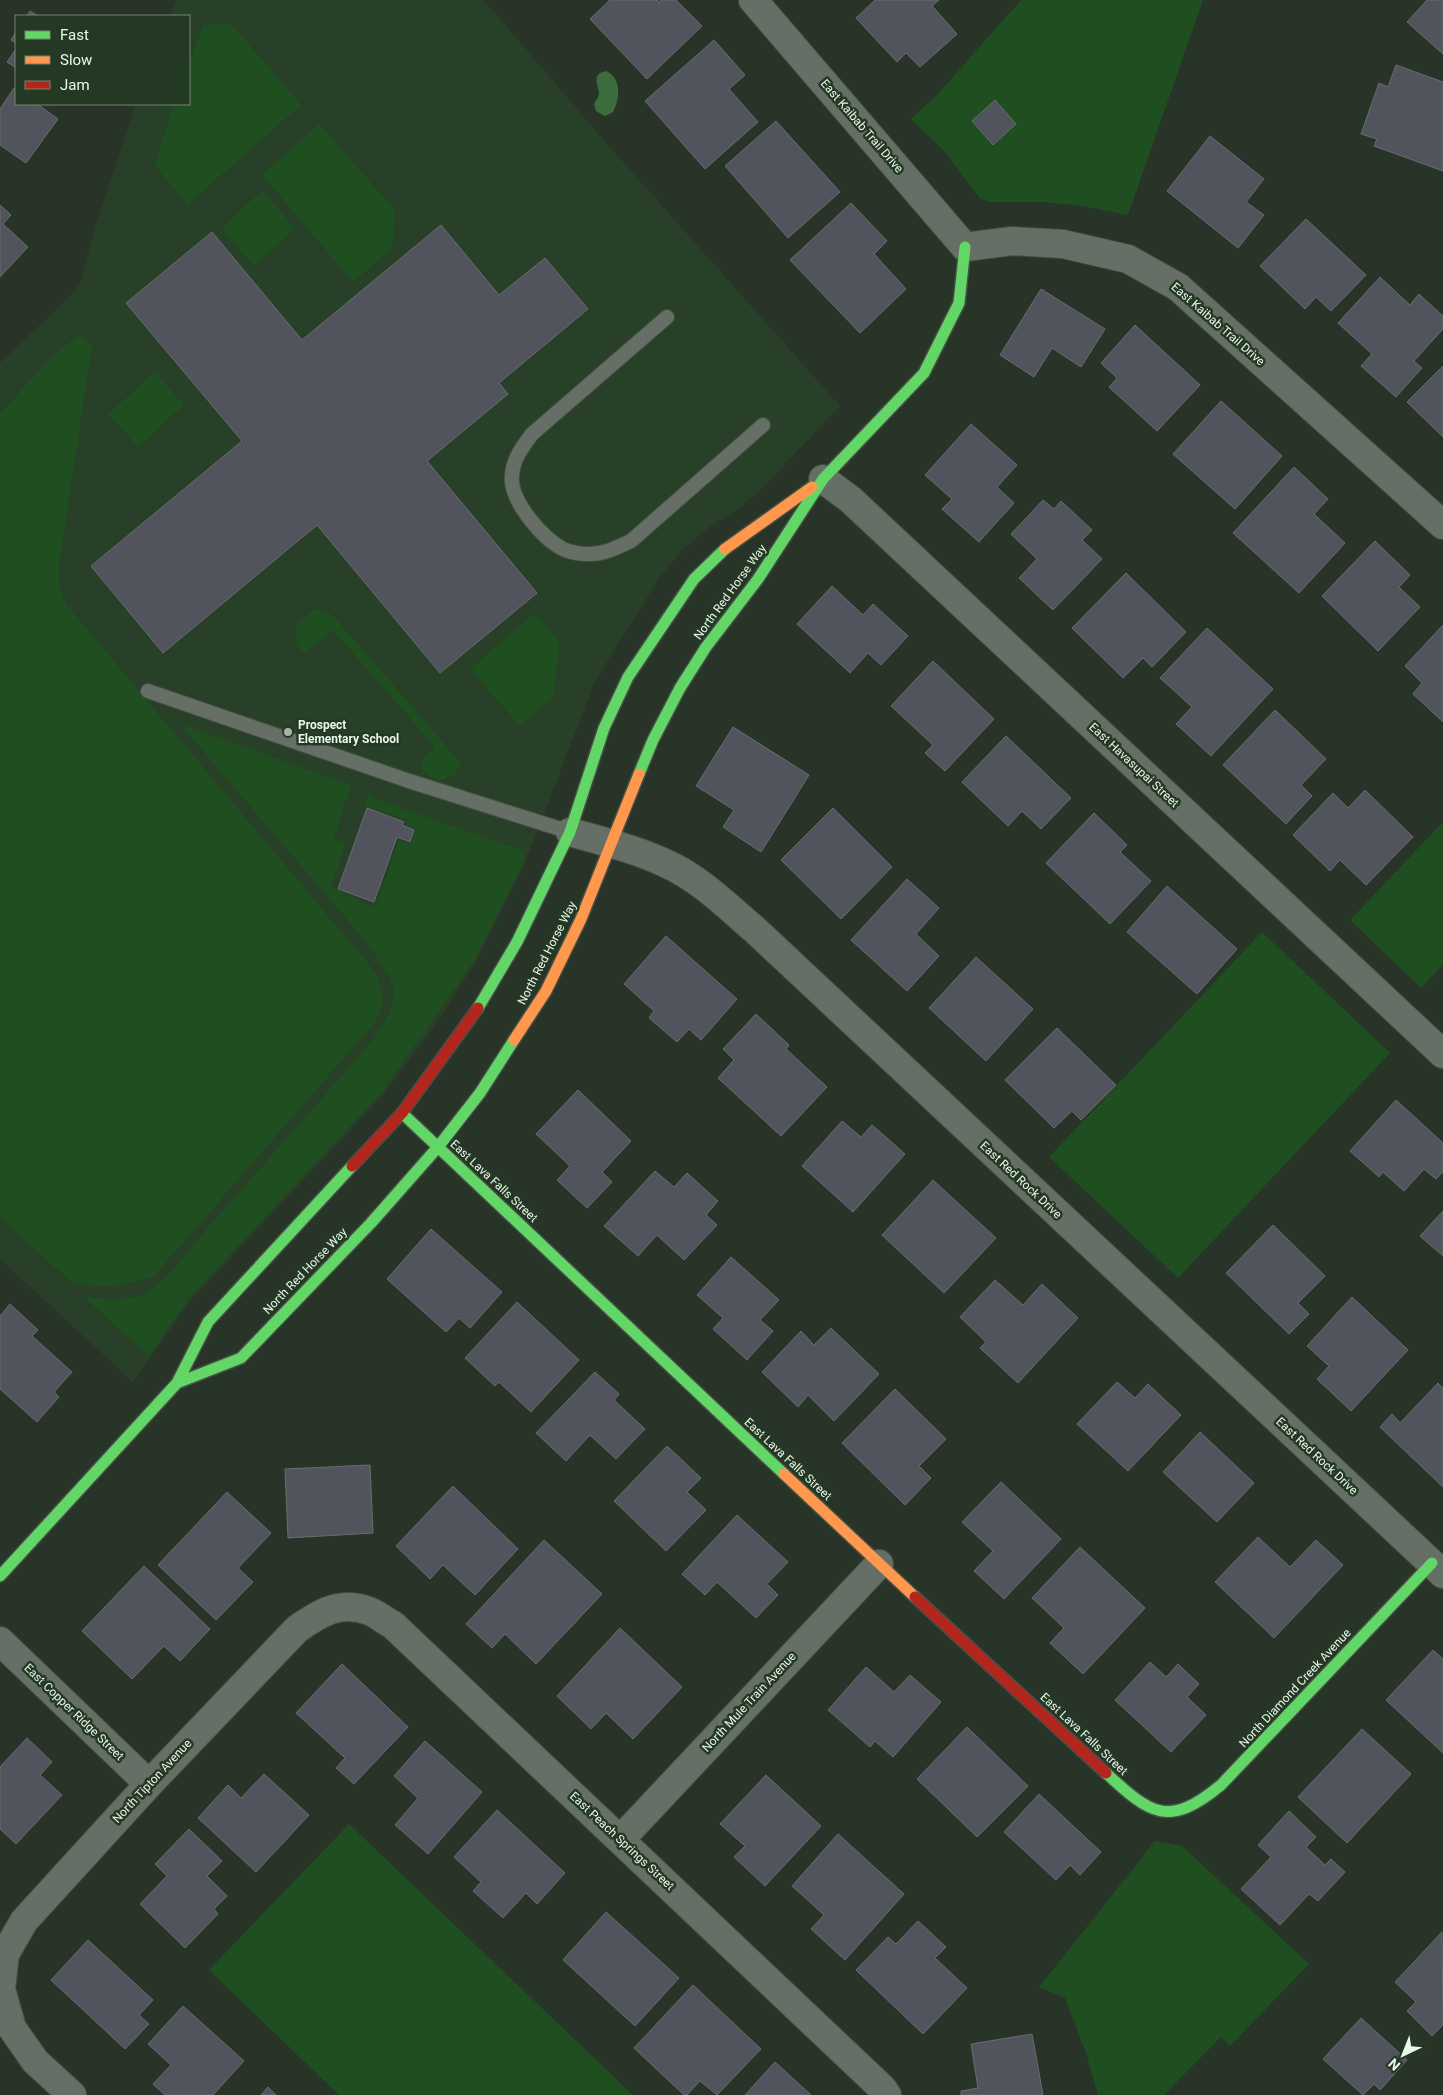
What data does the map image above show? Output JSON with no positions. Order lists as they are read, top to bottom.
{
  "streets": {
    "street": [
      "East Kaibab Trail Drive",
      "North Red Horse Way",
      "East Havasupai Street",
      "East Red Rock Drive",
      "East Lava Falls Street",
      "North Diamond Creek Avenue",
      "North Mule Train Avenue",
      "East Copper Ridge Street",
      "North Tipton Avenue",
      "East Peach Springs Street"
    ]
  },
  "crossings": [
    ["East Kaibab Trail Drive", "North Red Horse Way"],
    ["North Red Horse Way", "East Havasupai Street"],
    ["North Red Horse Way", "East Red Rock Drive"],
    ["North Red Horse Way", "East Lava Falls Street"],
    ["East Red Rock Drive", "North Diamond Creek Avenue"],
    ["East Lava Falls Street", "North Diamond Creek Avenue"],
    ["East Lava Falls Street", "North Mule Train Avenue"],
    ["North Mule Train Avenue", "East Peach Springs Street"],
    ["East Copper Ridge Street", "North Tipton Avenue"],
    ["North Tipton Avenue", "East Peach Springs Street"]
  ],
  "places": ["Prospect Elementary School"],
  "legend": ["Fast", "Slow", "Jam"],
  "north": "bottom left"
}
